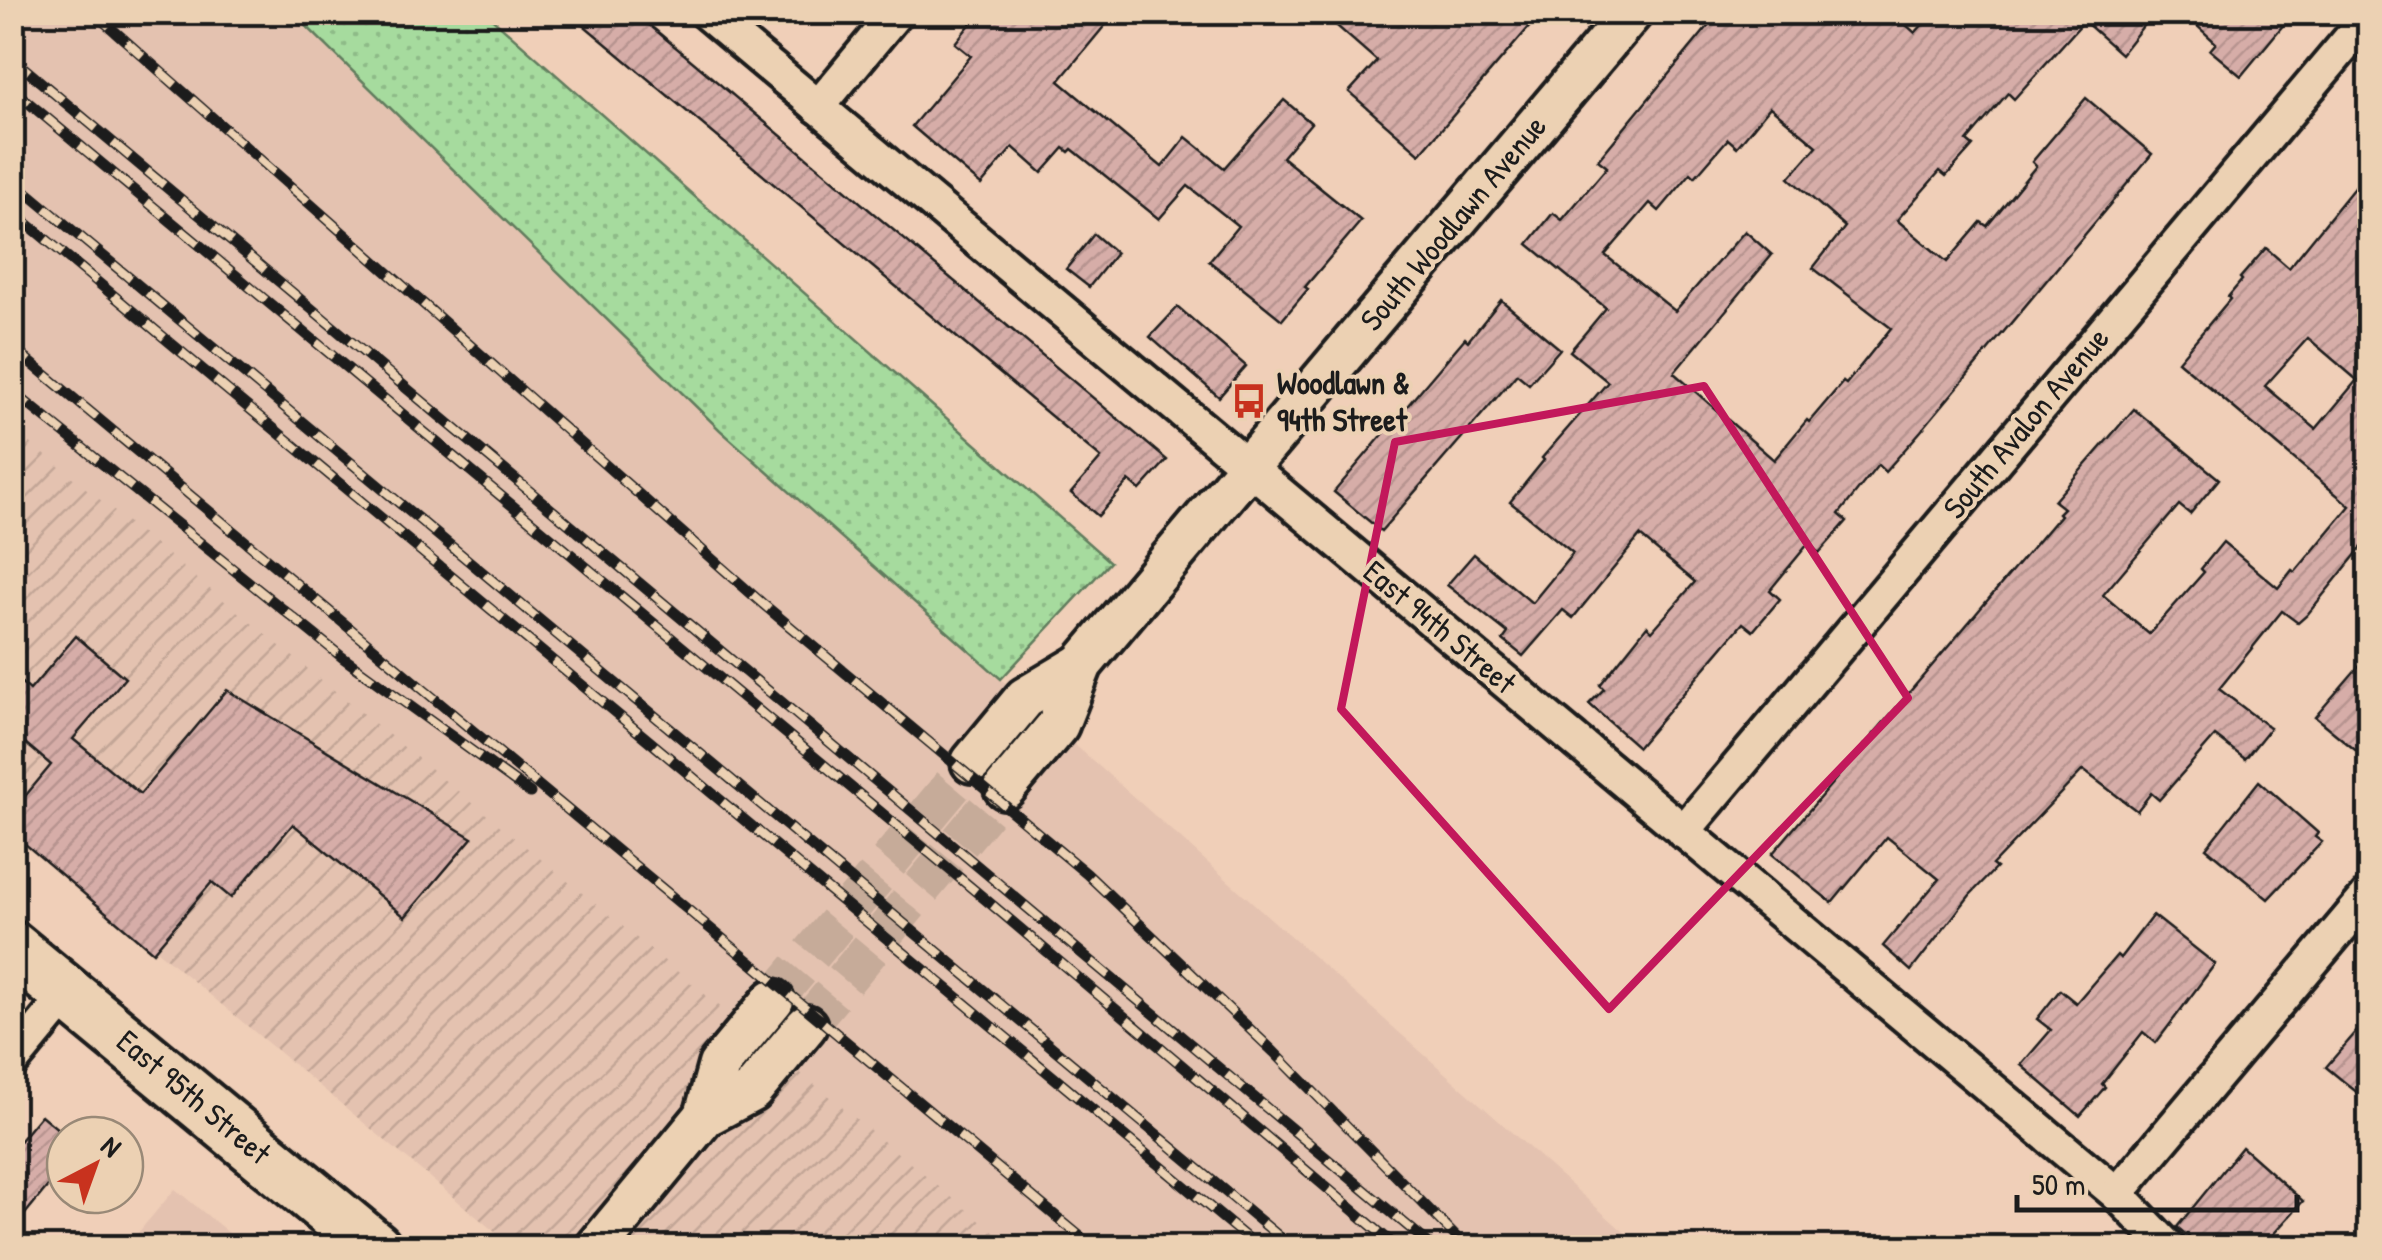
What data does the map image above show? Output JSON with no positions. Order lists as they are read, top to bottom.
{
  "streets": {
    "main road": ["East 95th Street"],
    "street": ["South Woodlawn Avenue", "South Avalon Avenue", "East 94th Street"]
  },
  "crossings": [
    ["South Woodlawn Avenue", "East 94th Street"],
    ["South Avalon Avenue", "East 94th Street"]
  ],
  "places": {
    "bus stop": ["Woodlawn & 94th Street"]
  },
  "scale_bar": "50 m",
  "north": "top right"
}
